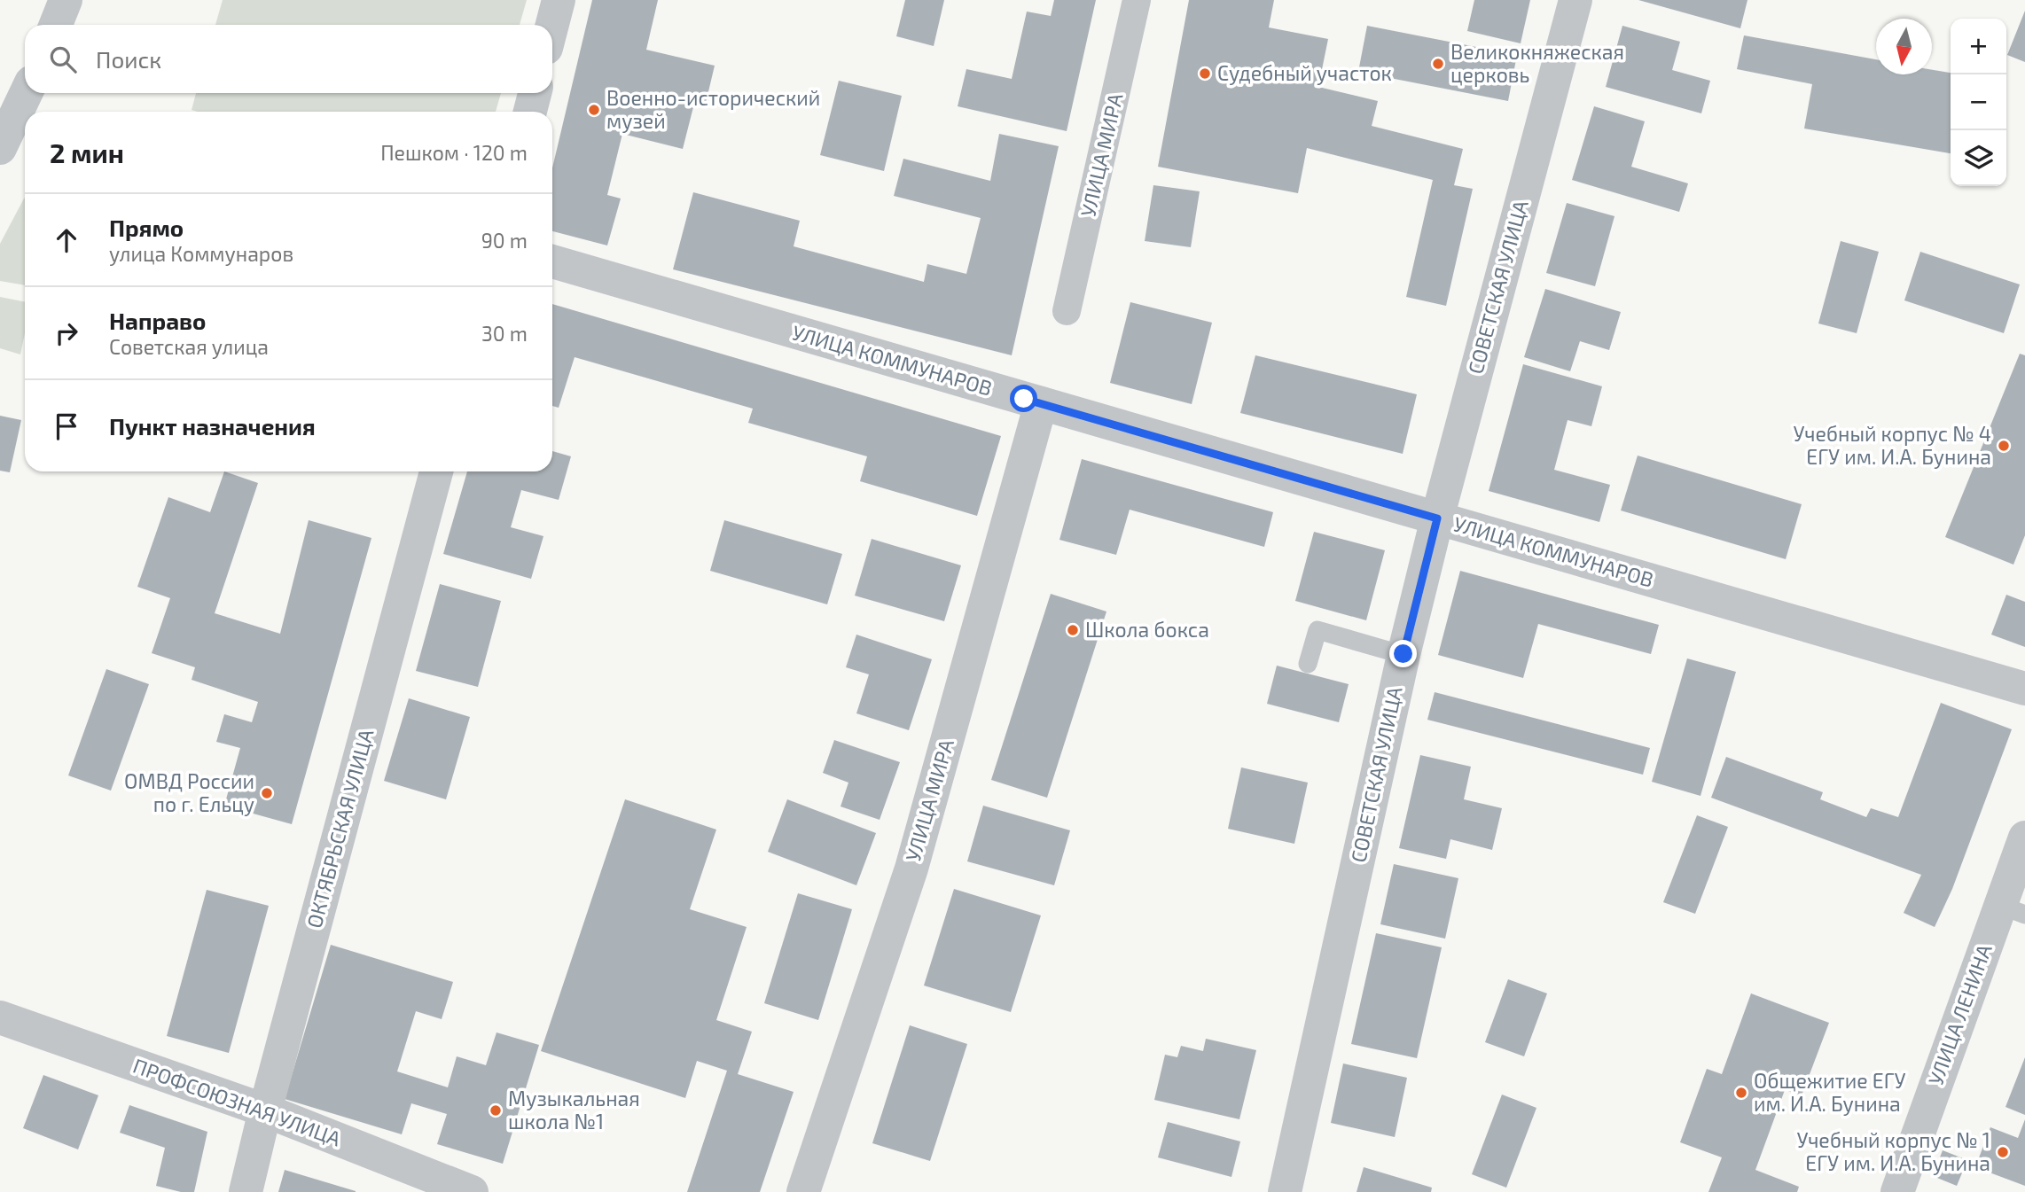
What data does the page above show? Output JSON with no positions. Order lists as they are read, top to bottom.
{
  "streets": {
    "street": [
      "УЛИЦА МИРА",
      "СОВЕТСКАЯ УЛИЦА",
      "УЛИЦА КОММУНАРОВ",
      "ОКТЯБРЬСКАЯ УЛИЦА",
      "УЛИЦА ЛЕНИНА",
      "ПРОФСОЮЗНАЯ УЛИЦА"
    ]
  },
  "crossings": [
    ["УЛИЦА МИРА", "УЛИЦА КОММУНАРОВ"],
    ["СОВЕТСКАЯ УЛИЦА", "УЛИЦА КОММУНАРОВ"],
    ["ОКТЯБРЬСКАЯ УЛИЦА", "ПРОФСОЮЗНАЯ УЛИЦА"]
  ],
  "places": [
    "Великокняжеская церковь",
    "Судебный участок",
    "Военно-исторический музей",
    "Учебный корпус № 4 ЕГУ им. И.А. Бунина",
    "Школа бокса",
    "ОМВД России по г. Ельцу",
    "Общежитие ЕГУ им. И.А. Бунина",
    "Музыкальная школа №1",
    "Учебный корпус № 1 ЕГУ им. И.А. Бунина"
  ],
  "north": "bottom",
  "page": {
    "map_buttons": ["+", "−"],
    "search": "Поиск",
    "heading": ["2 мин", "Пешком · 120 m"],
    "list": [
      ["Прямо", "улица Коммунаров", "90 m"],
      ["Направо", "Советская улица", "30 m"],
      "Пункт назначения"
    ]
  }
}
